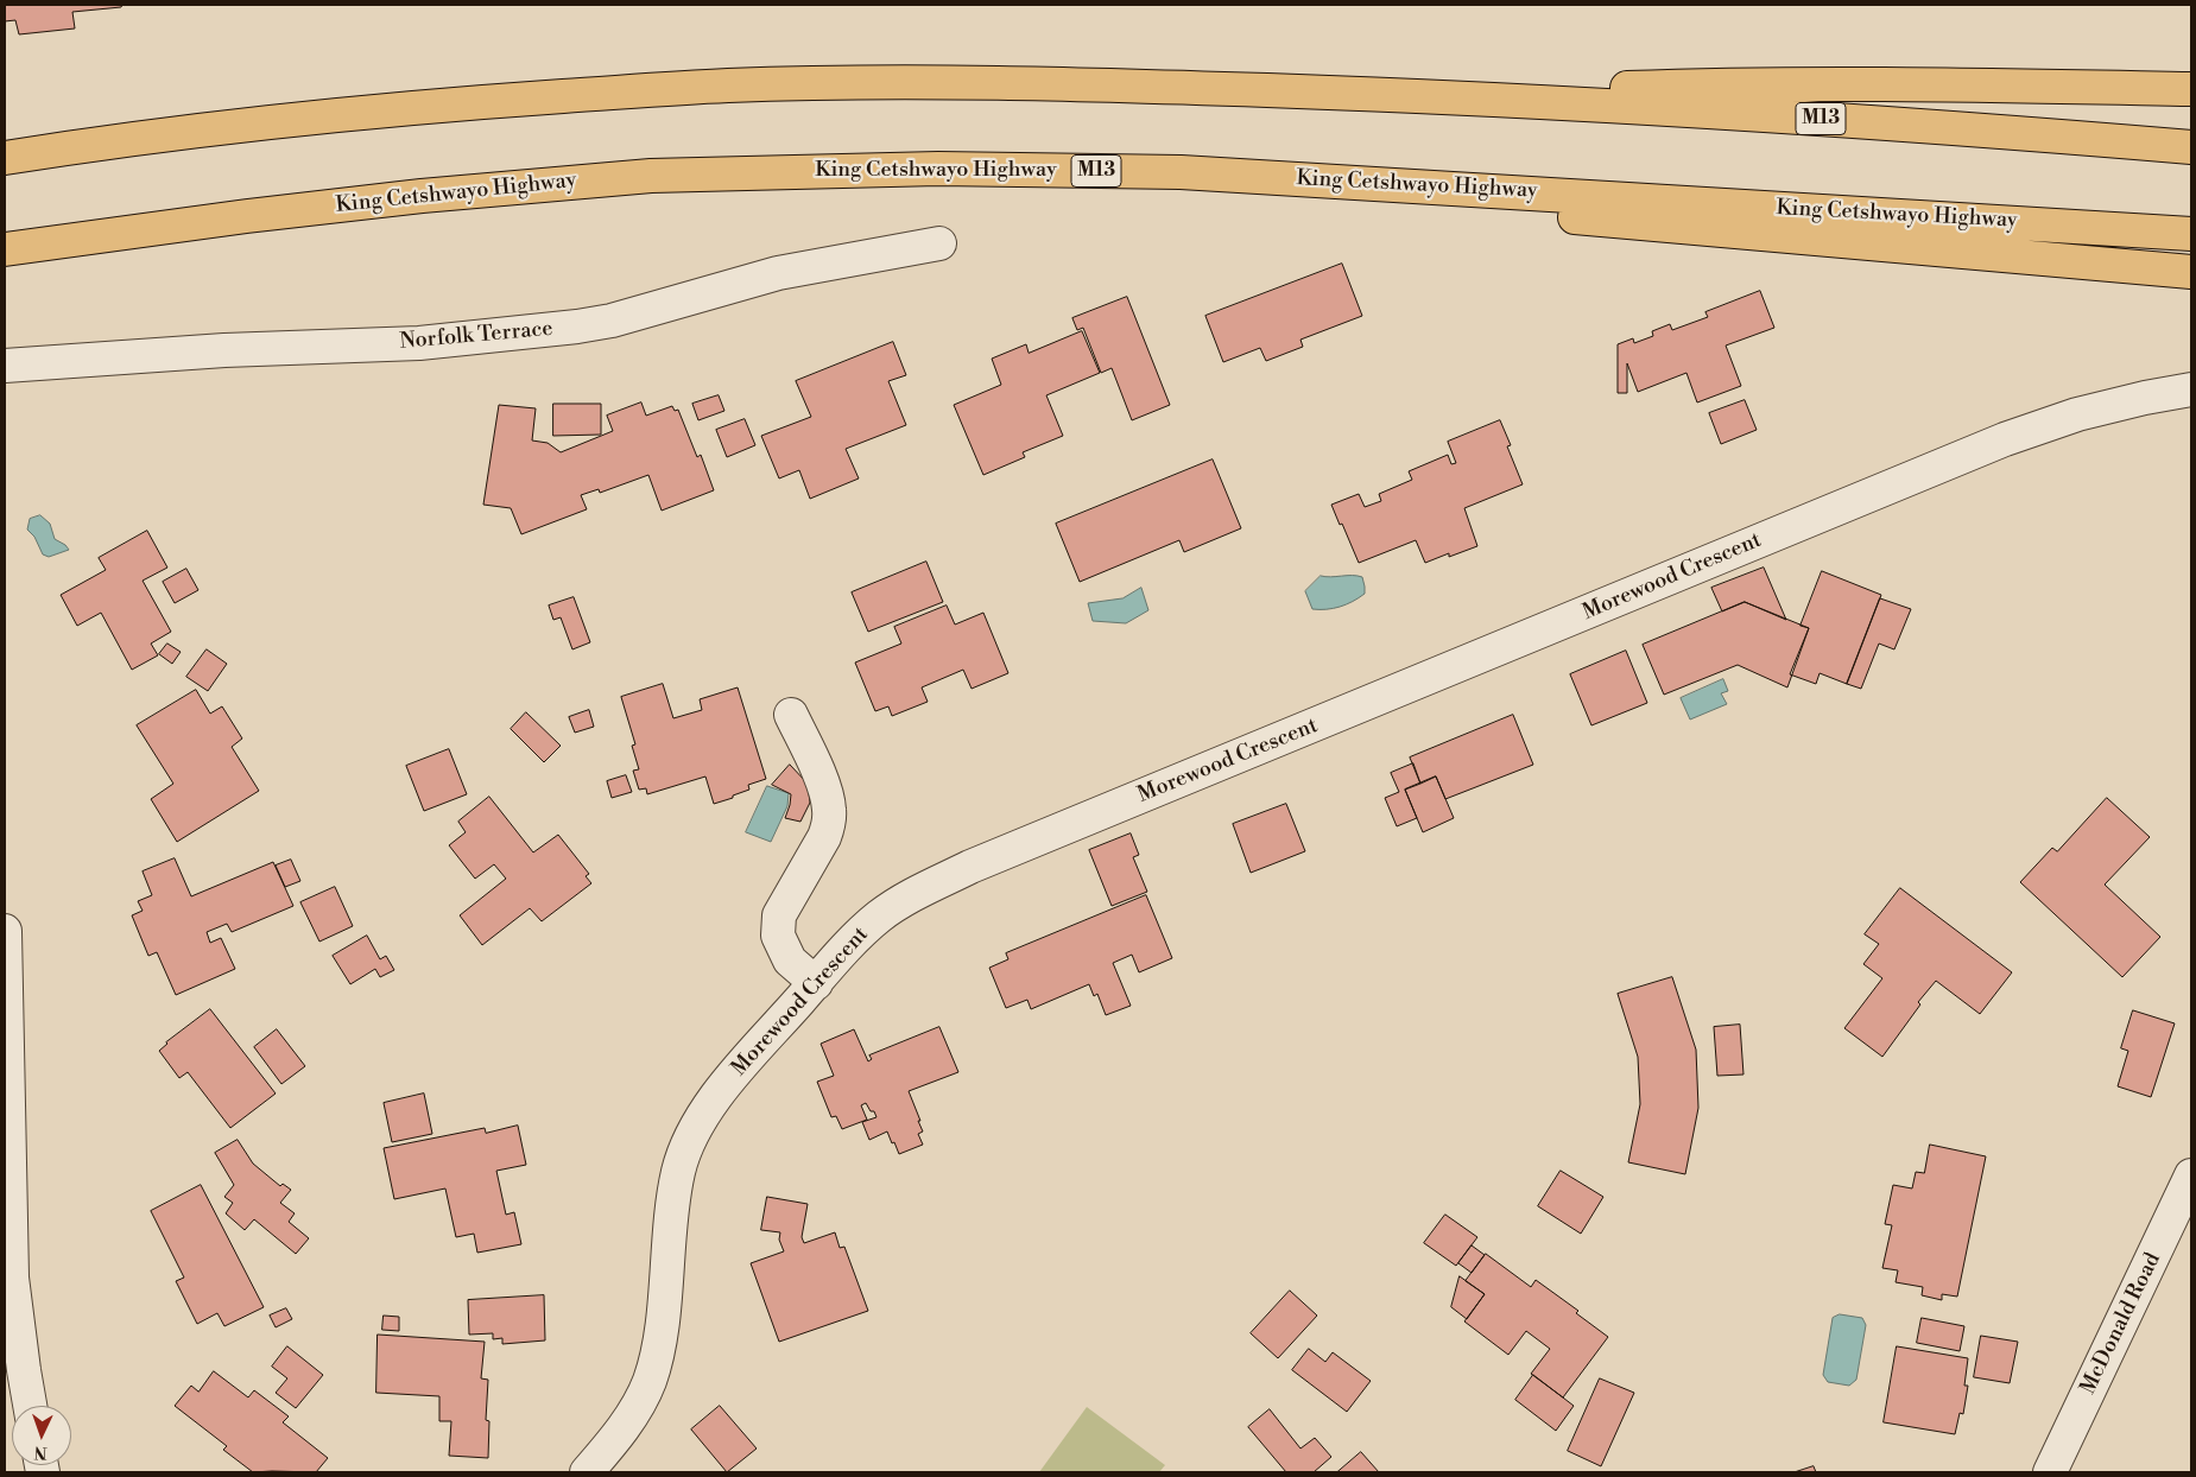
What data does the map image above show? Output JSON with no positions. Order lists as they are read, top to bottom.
{
  "streets": {
    "highway": ["M13", "King Cetshwayo Highway"],
    "street": ["Norfolk Terrace", "Morewood Crescent", "McDonald Road"]
  },
  "north": "bottom"
}
